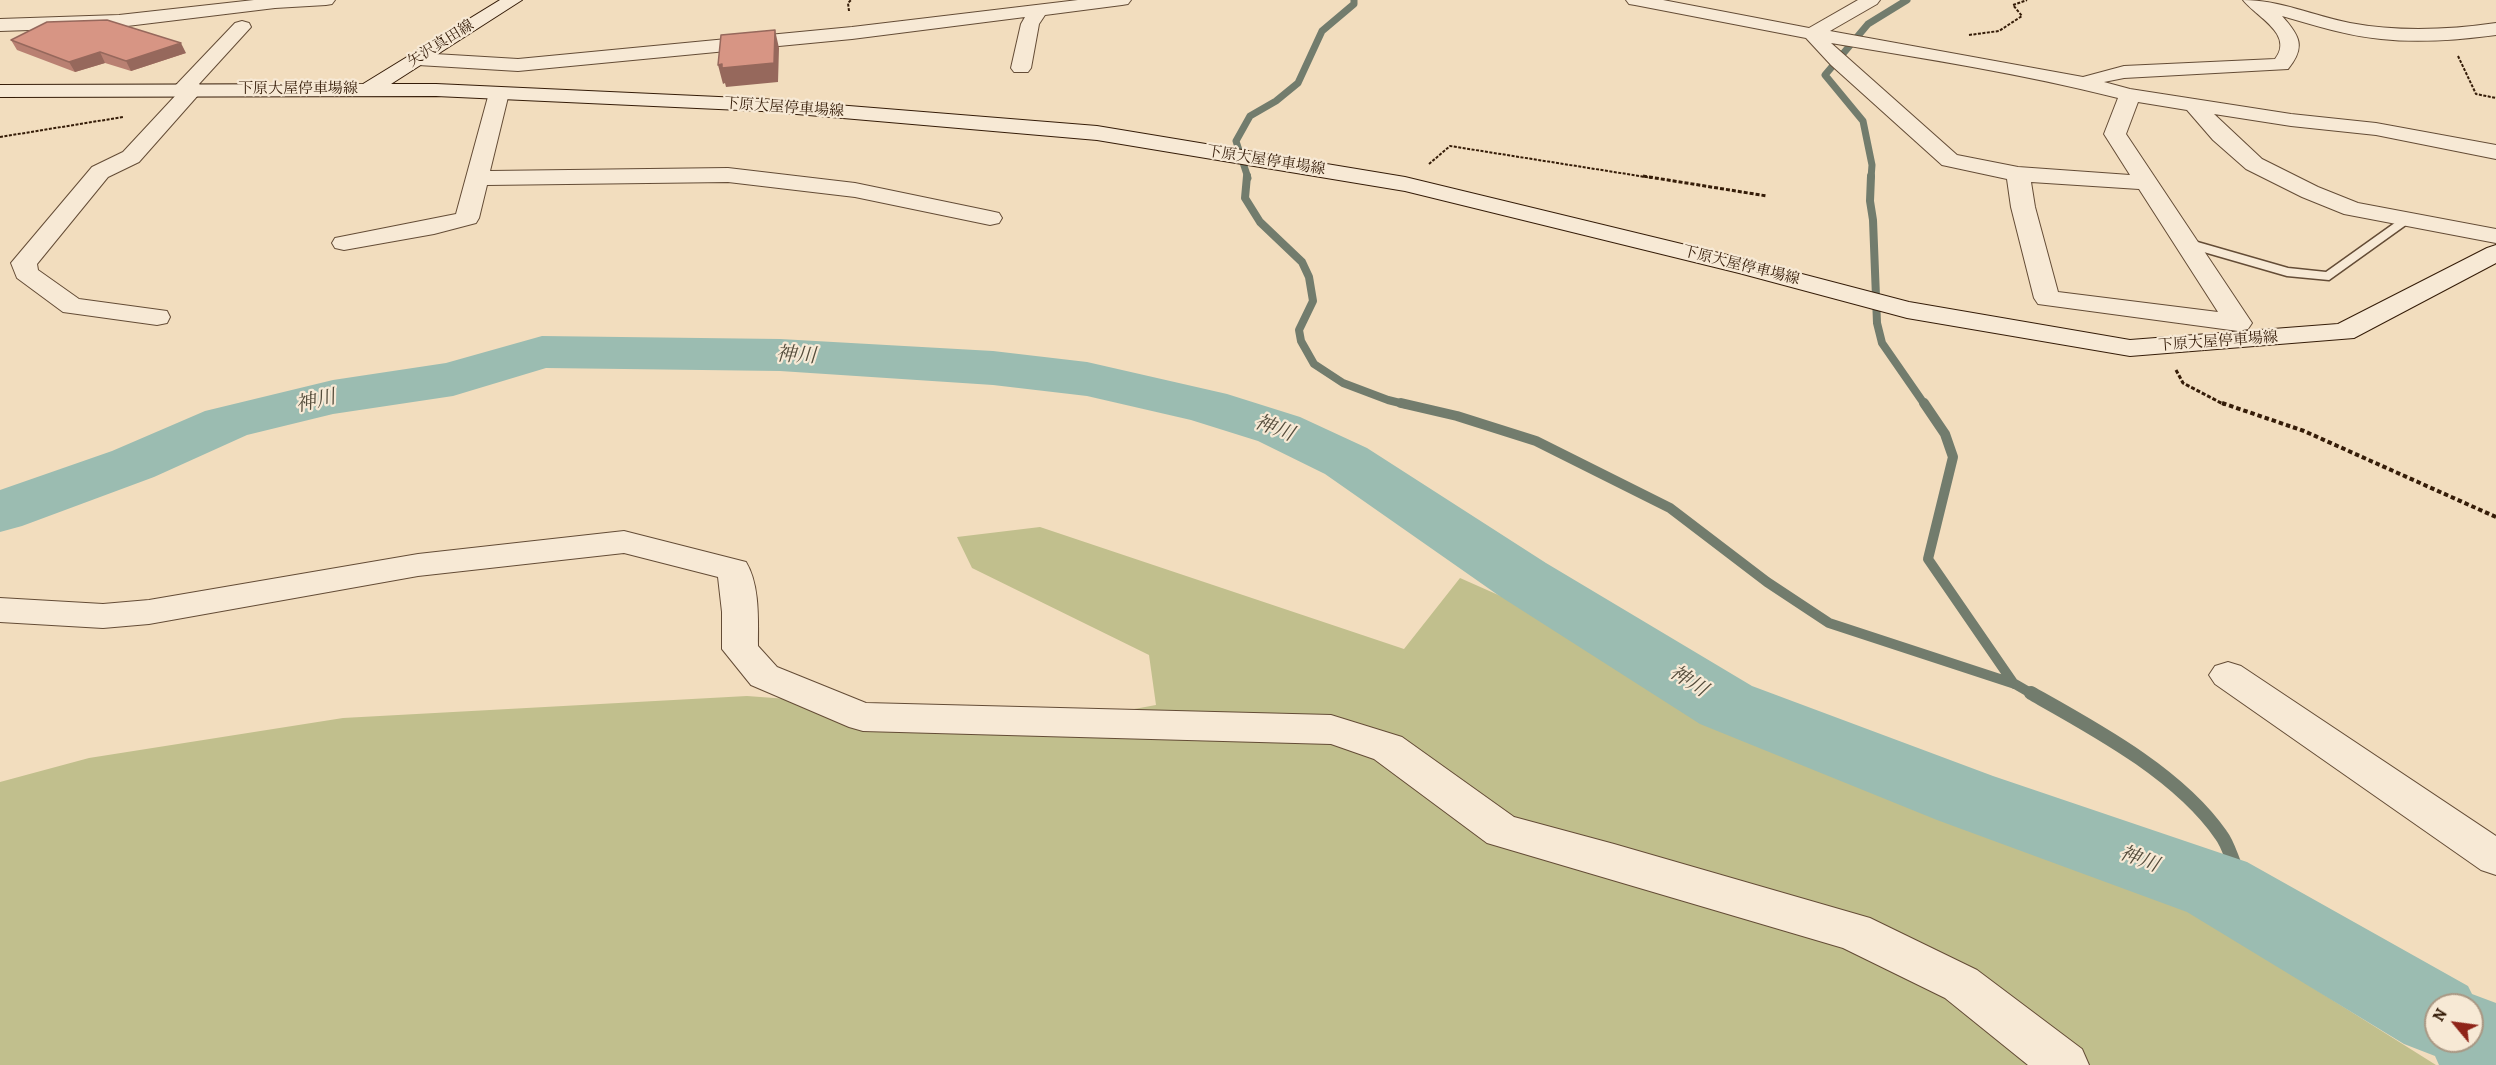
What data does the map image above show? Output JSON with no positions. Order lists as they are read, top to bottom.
{
  "streets": {
    "street": ["矢沢真田線", "下原大屋停車場線"]
  },
  "crossings": [
    ["矢沢真田線", "下原大屋停車場線"]
  ],
  "water": ["神川"],
  "north": "top left"
}
